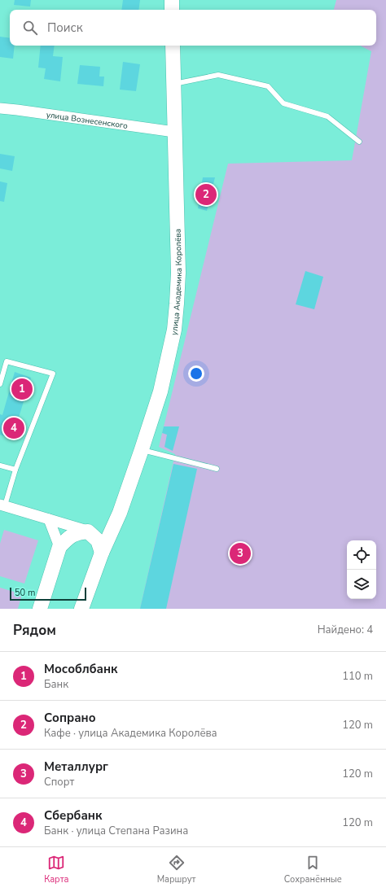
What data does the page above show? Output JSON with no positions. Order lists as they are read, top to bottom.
{
  "streets": {
    "street": ["улица Вознесенского", "улица Академика Королёва"]
  },
  "crossings": [
    ["улица Вознесенского", "улица Академика Королёва"]
  ],
  "scale_bar": "50 m",
  "page": {
    "search": "Поиск",
    "pins": [
      "2",
      "1",
      "4",
      "3"
    ],
    "scale": "50 m",
    "heading": ["Рядом", "Найдено: 4"],
    "list": [
      {
        "mark": "1",
        "name": "Мособлбанк",
        "note": "Банк",
        "value": "110 m"
      },
      {
        "mark": "2",
        "name": "Сопрано",
        "note": "Кафе · улица Академика Королёва",
        "value": "120 m"
      },
      {
        "mark": "3",
        "name": "Металлург",
        "note": "Спорт",
        "value": "120 m"
      },
      {
        "mark": "4",
        "name": "Сбербанк",
        "note": "Банк · улица Степана Разина",
        "value": "120 m"
      }
    ],
    "nav": ["Карта", "Маршрут", "Сохранённые"]
  }
}
